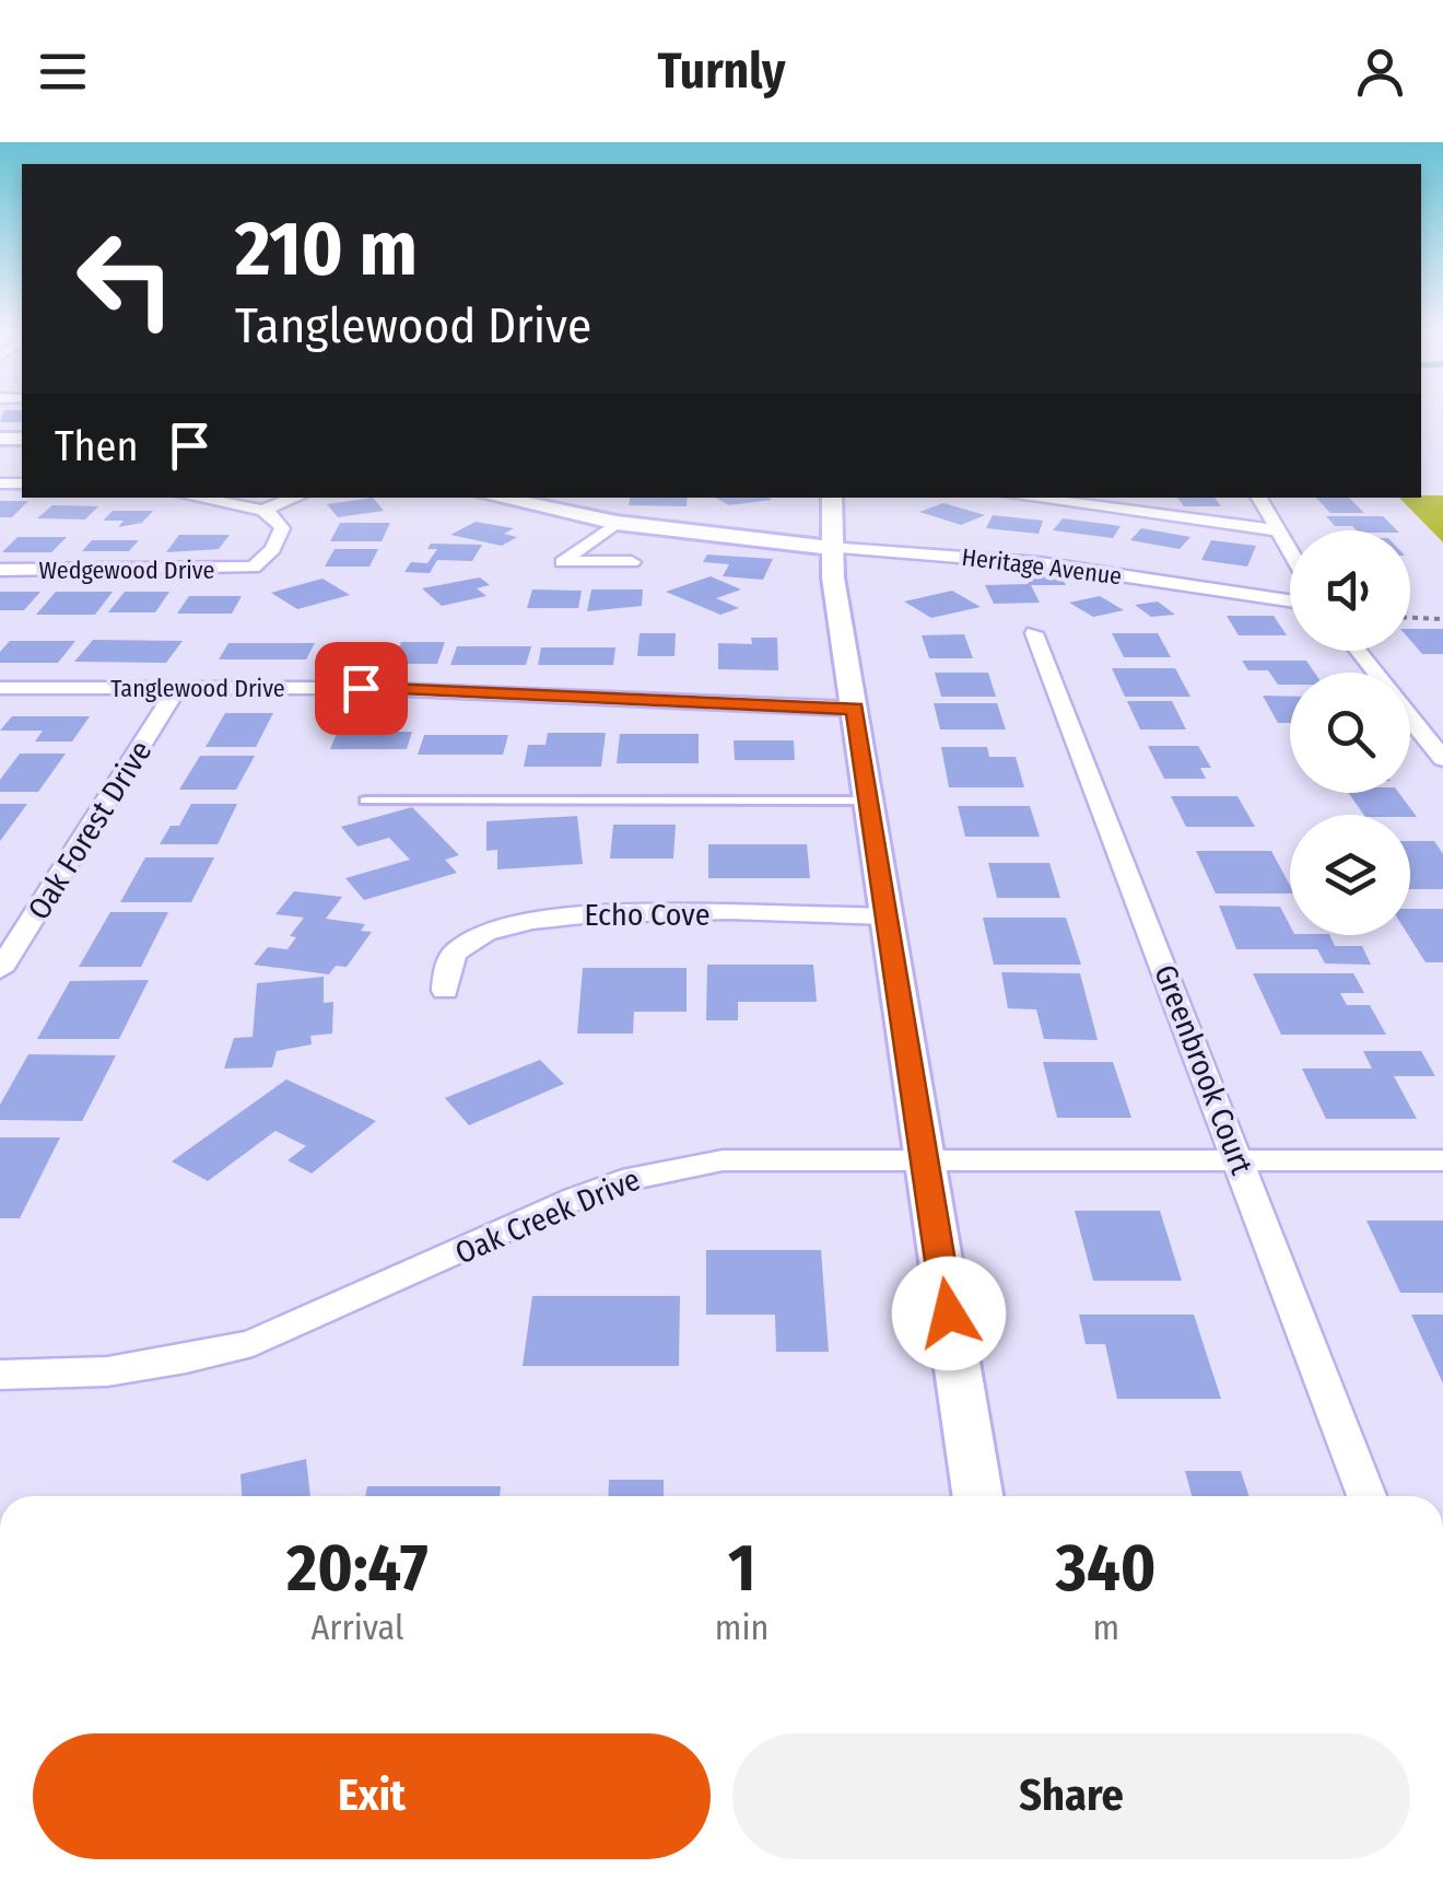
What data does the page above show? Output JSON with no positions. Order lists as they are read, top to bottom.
{
  "streets": {
    "street": [
      "Heritage Avenue",
      "Wedgewood Drive",
      "Tanglewood Drive",
      "Oak Forest Drive",
      "Echo Cove",
      "Greenbrook Court",
      "Oak Creek Drive"
    ]
  },
  "crossings": [
    ["Tanglewood Drive", "Oak Forest Drive"],
    ["Greenbrook Court", "Oak Creek Drive"]
  ],
  "page": {
    "header": "Turnly",
    "turn": ["210 m", "Tanglewood Drive"],
    "then": "Then",
    "eta": [
      "20:47",
      "Arrival",
      "1",
      "min",
      "340",
      "m"
    ],
    "buttons": ["Exit", "Share"]
  }
}
